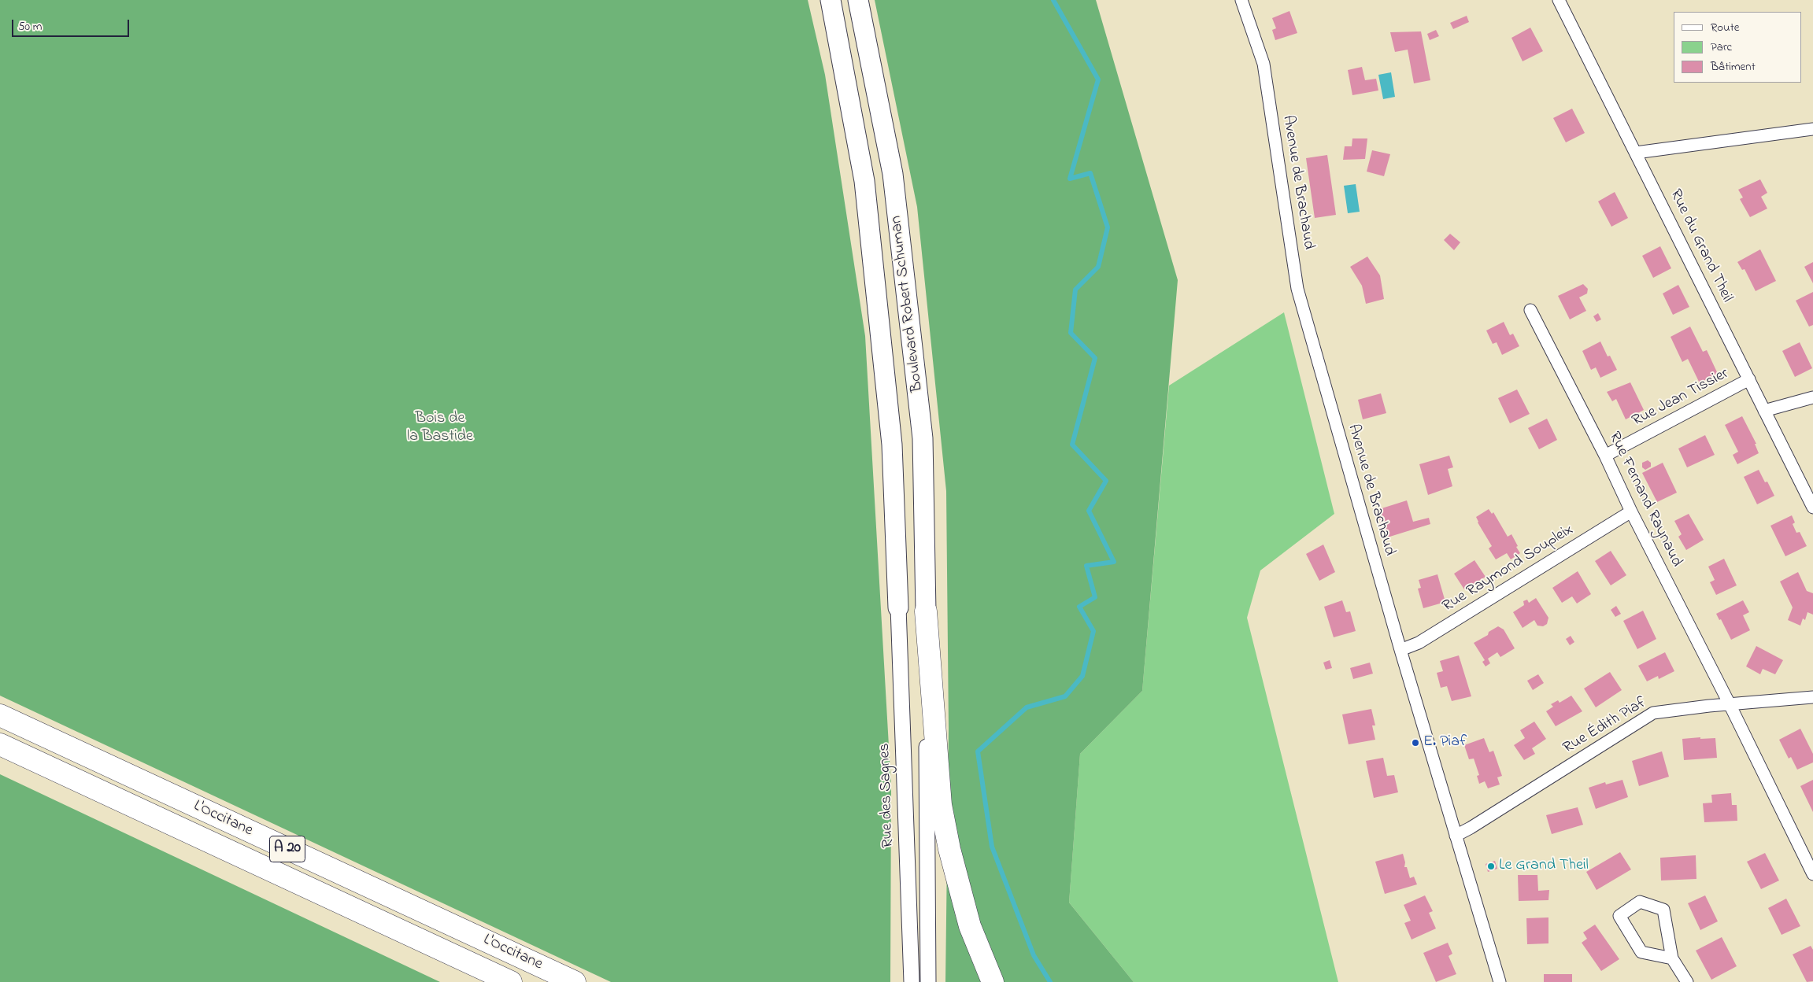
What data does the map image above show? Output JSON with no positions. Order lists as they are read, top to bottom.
{
  "streets": {
    "highway": ["L'Occitane", "A 20"],
    "main road": ["Boulevard Robert Schuman"],
    "street": [
      "Avenue de Brachaud",
      "Rue du Grand Theil",
      "Rue Jean Tissier",
      "Rue Fernand Raynaud",
      "Rue Raymond Soupleix",
      "Rue Édith Piaf",
      "Rue des Sagnes"
    ]
  },
  "crossings": [
    ["Avenue de Brachaud", "Rue Raymond Soupleix"],
    ["Avenue de Brachaud", "Rue Édith Piaf"],
    ["Rue du Grand Theil", "Rue Jean Tissier"],
    ["Boulevard Robert Schuman", "Rue des Sagnes"],
    ["Rue Jean Tissier", "Rue Fernand Raynaud"],
    ["Rue Fernand Raynaud", "Rue Raymond Soupleix"],
    ["Rue Fernand Raynaud", "Rue Édith Piaf"]
  ],
  "parks": ["Bois de la Bastide"],
  "places": ["E. Piaf", "Le Grand Theil"],
  "legend": ["Route", "Parc", "Bâtiment"],
  "scale_bar": "50 m"
}
